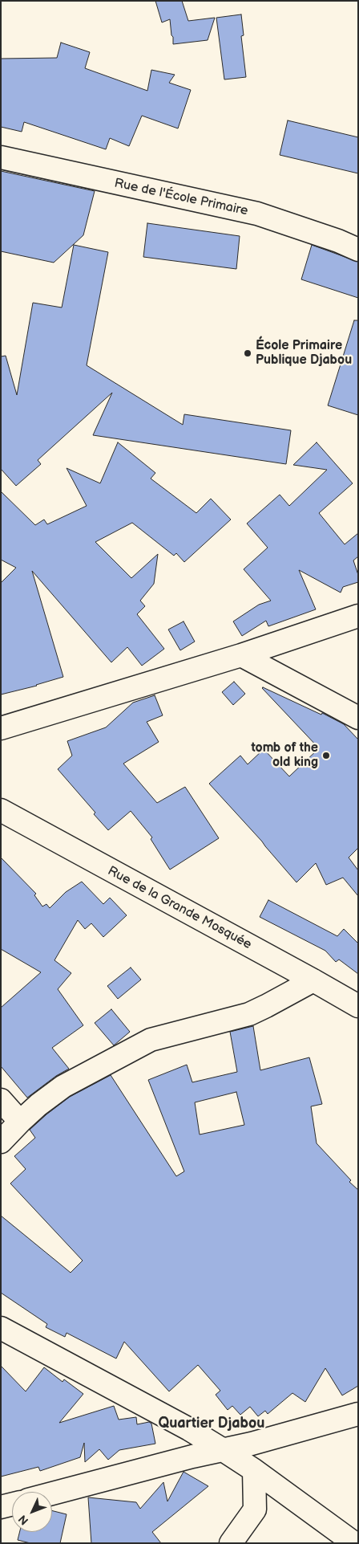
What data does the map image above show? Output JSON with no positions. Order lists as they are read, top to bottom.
{
  "streets": {
    "street": ["Rue de l'École Primaire", "Rue de la Grande Mosquée"]
  },
  "districts": ["Quartier Djabou"],
  "places": ["École Primaire Publique Djabou", "tomb of the old king"],
  "north": "bottom left"
}
